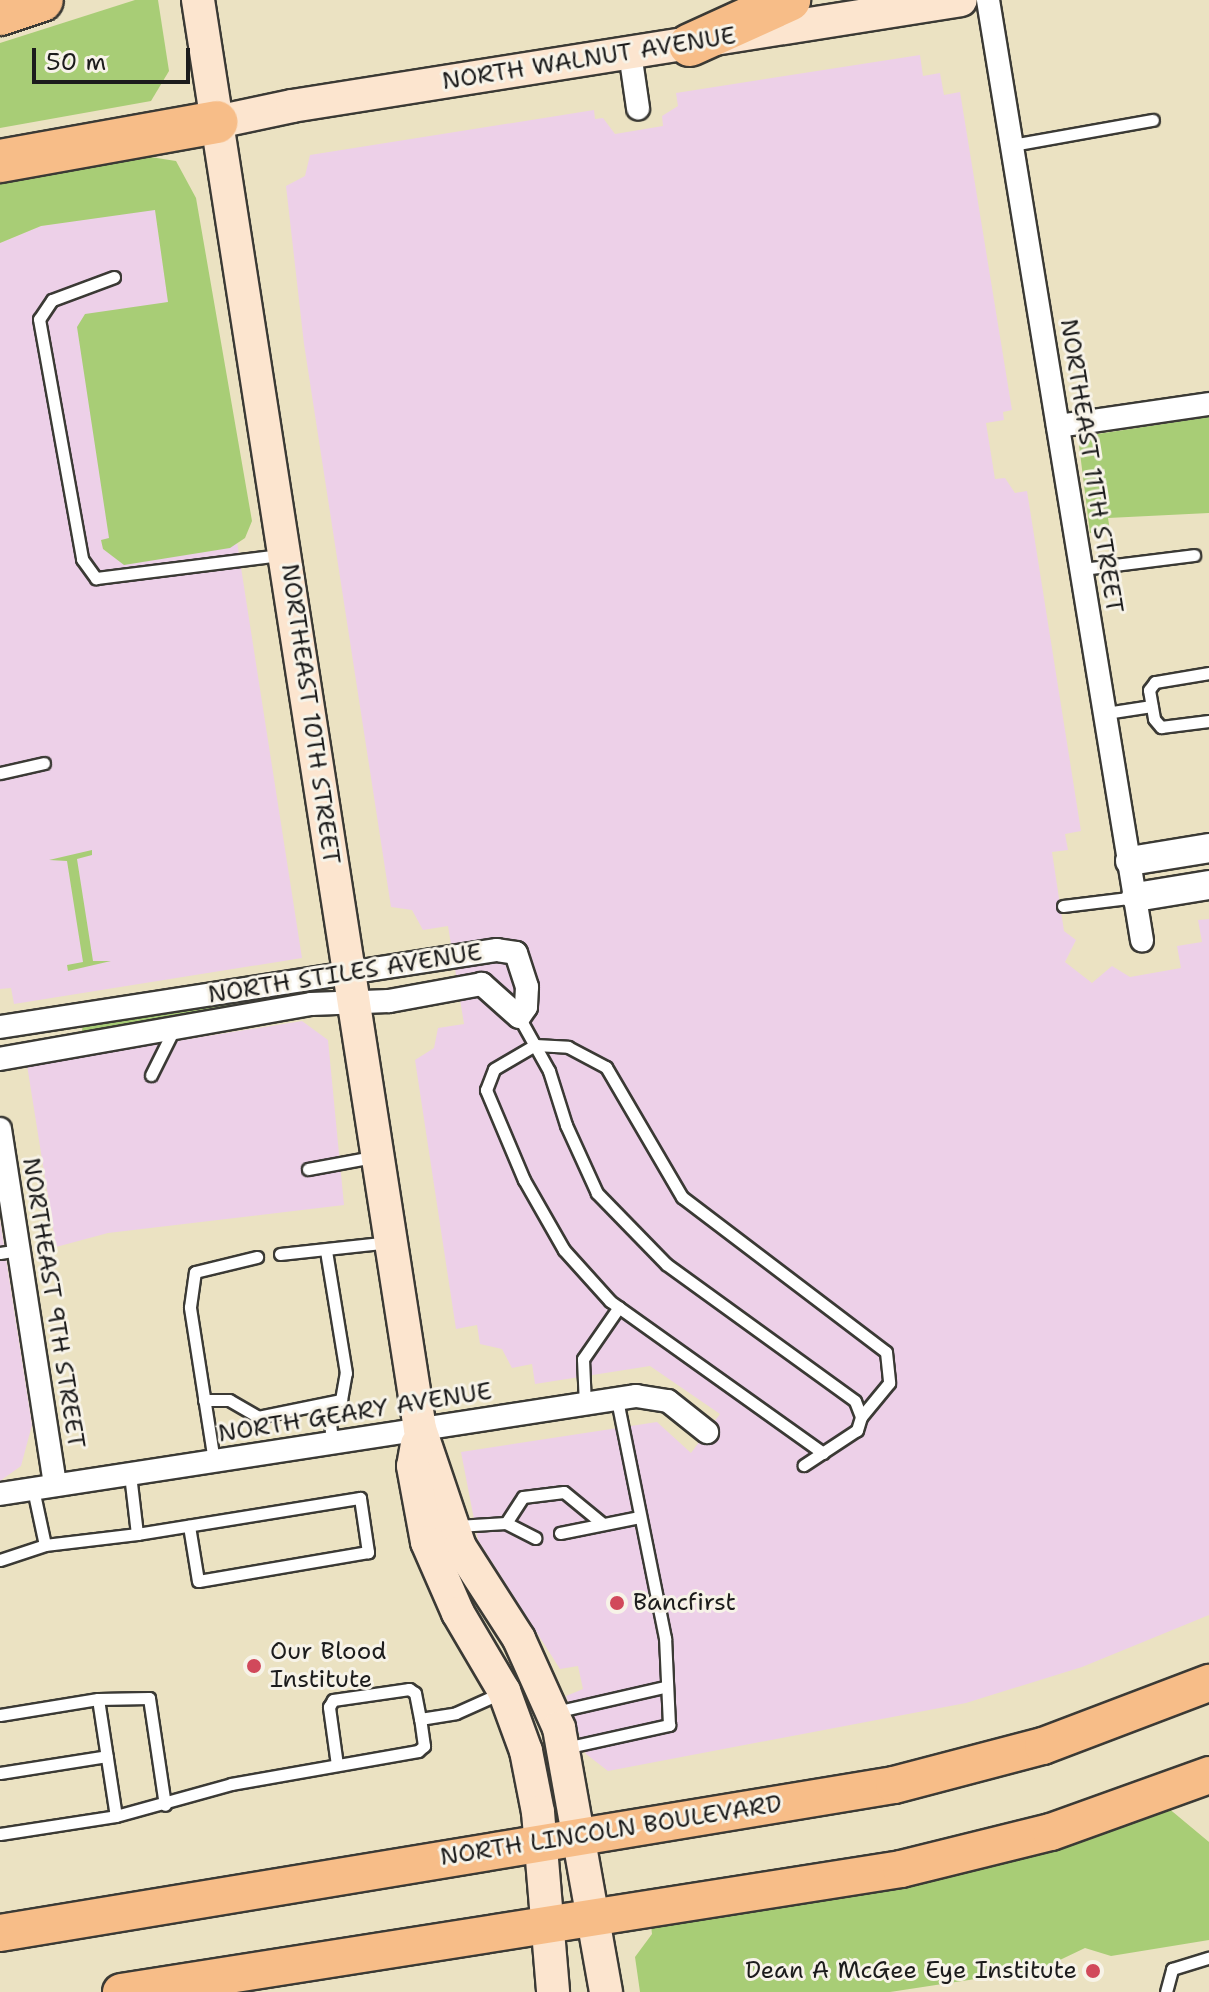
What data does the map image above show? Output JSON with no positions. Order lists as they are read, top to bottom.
{
  "streets": {
    "main road": ["NORTH WALNUT AVENUE", "NORTHEAST 10TH STREET", "NORTH LINCOLN BOULEVARD"],
    "street": [
      "NORTHEAST 11TH STREET",
      "NORTH STILES AVENUE",
      "NORTHEAST 9TH STREET",
      "NORTH GEARY AVENUE"
    ]
  },
  "crossings": [
    ["NORTH WALNUT AVENUE", "NORTHEAST 10TH STREET"],
    ["NORTHEAST 10TH STREET", "NORTH STILES AVENUE"],
    ["NORTHEAST 10TH STREET", "NORTH GEARY AVENUE"],
    ["NORTHEAST 10TH STREET", "NORTH LINCOLN BOULEVARD"],
    ["NORTHEAST 9TH STREET", "NORTH GEARY AVENUE"]
  ],
  "places": ["Bancfirst", "Our Blood Institute", "Dean A McGee Eye Institute"],
  "scale_bar": "50 m"
}
